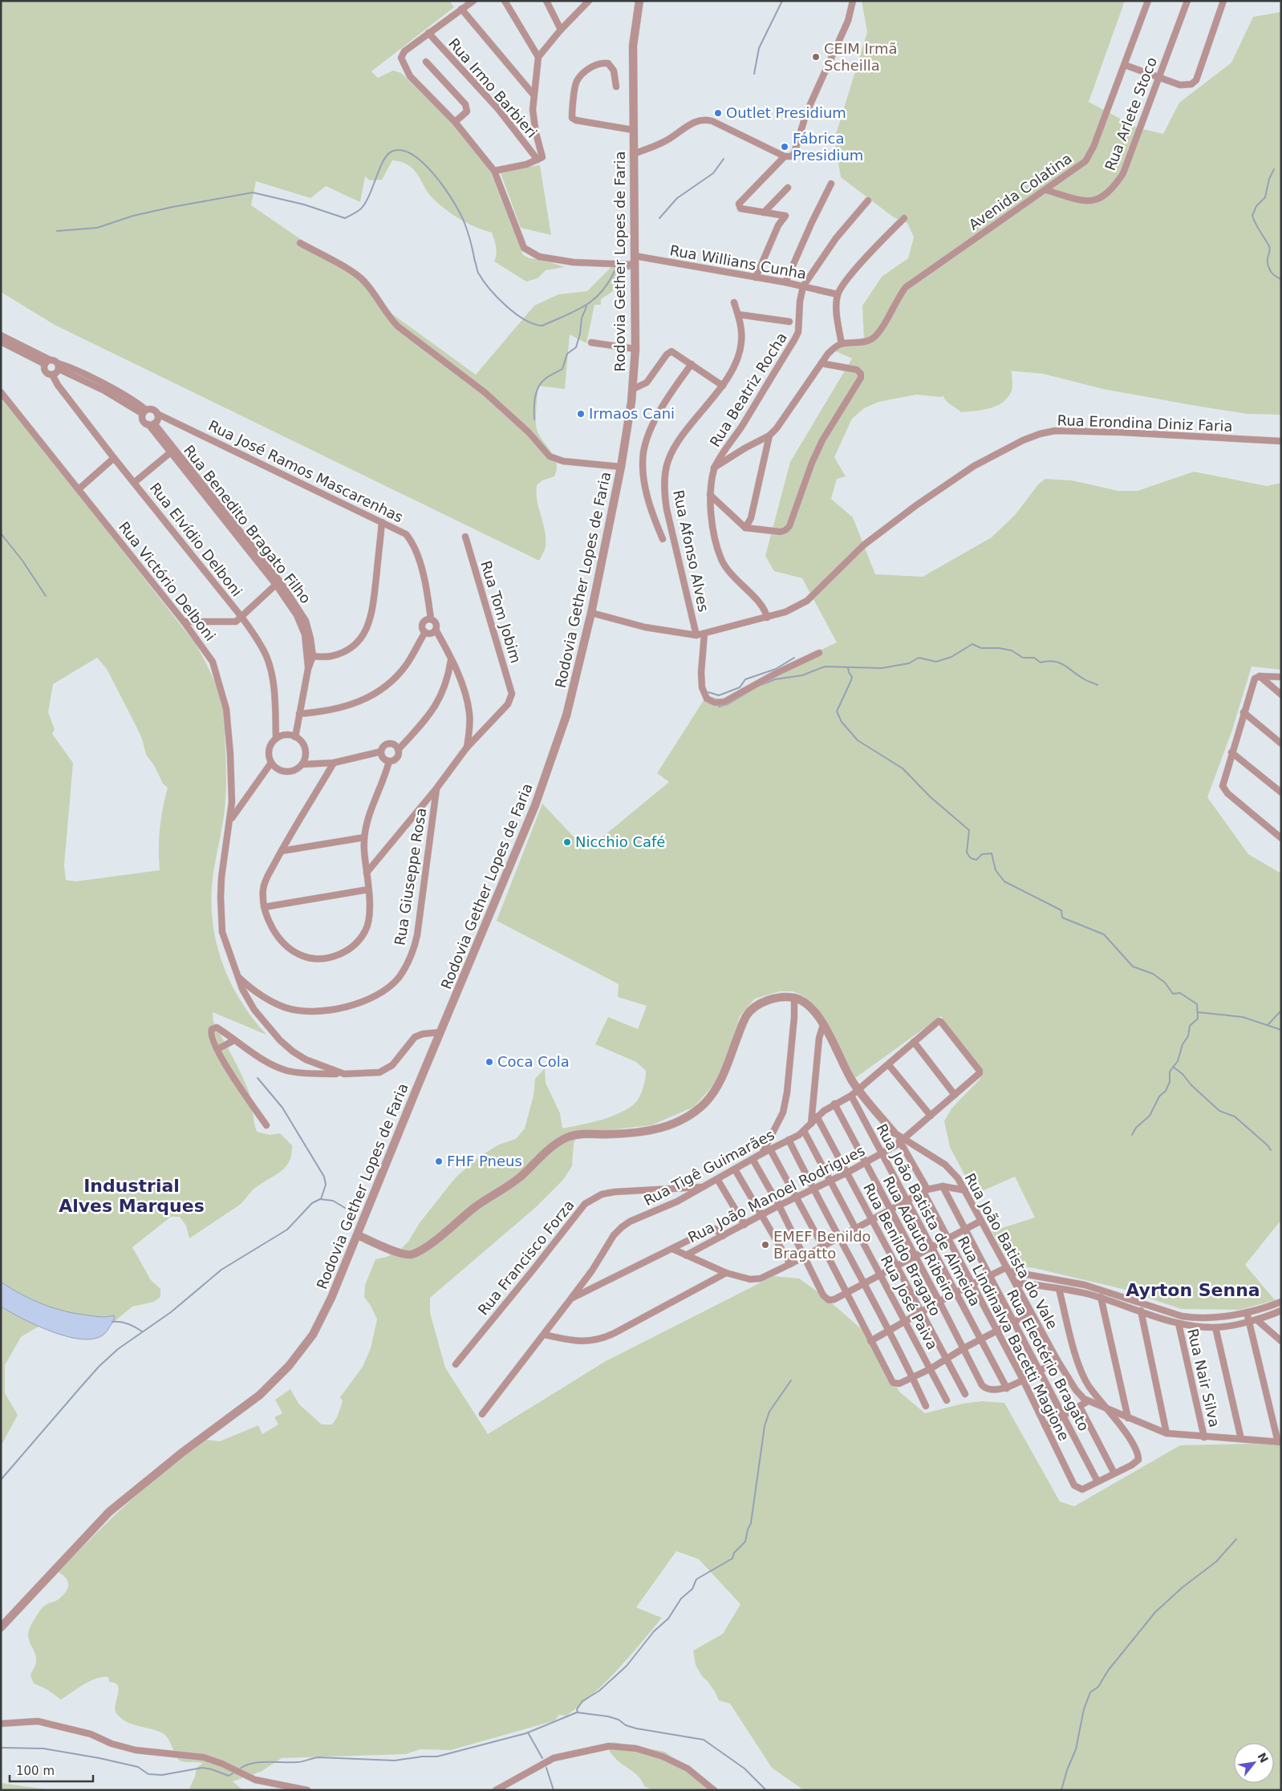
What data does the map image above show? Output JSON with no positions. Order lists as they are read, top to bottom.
{
  "streets": {
    "street": [
      "Rua Irmo Barbieri",
      "Rua Arlete Stoco",
      "Avenida Colatina",
      "Rodovia Gether Lopes de Faria",
      "Rua Willians Cunha",
      "Rua Beatriz Rocha",
      "Rua Erondina Diniz Faria",
      "Rua José Ramos Mascarenhas",
      "Rua Benedito Bragato Filho",
      "Rua Elvídio Delboni",
      "Rua Afonso Alves",
      "Rua Victório Delboni",
      "Rua Tom Jobim",
      "Rua Giuseppe Rosa",
      "Rua Tigê Guimarães",
      "Rua João Manoel Rodrigues",
      "Rua João Batista de Almeida",
      "Rua Adauto Ribeiro",
      "Rua Benildo Bragato",
      "Rua João Batista do Vale",
      "Rua Francisco Forza",
      "Rua José Paiva",
      "Rua Lindinalva Bacetti Magione",
      "Rua Eleotério Bragato",
      "Rua Nair Silva"
    ]
  },
  "crossings": [
    ["Rua Arlete Stoco", "Avenida Colatina"],
    ["Rodovia Gether Lopes de Faria", "Rua Willians Cunha"],
    ["Rodovia Gether Lopes de Faria", "Rua Erondina Diniz Faria"],
    ["Rua Willians Cunha", "Rua Beatriz Rocha"],
    ["Rua Erondina Diniz Faria", "Rua Afonso Alves"],
    ["Rua José Ramos Mascarenhas", "Rua Benedito Bragato Filho"],
    ["Rua Benedito Bragato Filho", "Rua Elvídio Delboni"],
    ["Rua Victório Delboni", "Rua Giuseppe Rosa"],
    ["Rua Tigê Guimarães", "Rua João Manoel Rodrigues"],
    ["Rua Tigê Guimarães", "Rua João Batista de Almeida"],
    ["Rua Tigê Guimarães", "Rua Adauto Ribeiro"],
    ["Rua Tigê Guimarães", "Rua Benildo Bragato"],
    ["Rua Tigê Guimarães", "Rua Francisco Forza"],
    ["Rua Tigê Guimarães", "Rua José Paiva"],
    ["Rua João Manoel Rodrigues", "Rua João Batista de Almeida"],
    ["Rua João Manoel Rodrigues", "Rua Adauto Ribeiro"],
    ["Rua João Manoel Rodrigues", "Rua Benildo Bragato"],
    ["Rua João Manoel Rodrigues", "Rua João Batista do Vale"],
    ["Rua João Manoel Rodrigues", "Rua José Paiva"],
    ["Rua João Manoel Rodrigues", "Rua Lindinalva Bacetti Magione"],
    ["Rua João Batista de Almeida", "Rua Adauto Ribeiro"],
    ["Rua João Batista do Vale", "Rua Lindinalva Bacetti Magione"],
    ["Rua Lindinalva Bacetti Magione", "Rua Eleotério Bragato"]
  ],
  "districts": ["Industrial Alves Marques", "Ayrton Senna"],
  "places": [
    "CEIM Irmã Scheilla",
    "Outlet Presidium",
    "Fábrica Presidium",
    "Irmaos Cani",
    "Nicchio Café",
    "Coca Cola",
    "FHF Pneus",
    "EMEF Benildo Bragatto"
  ],
  "scale_bar": "100 m",
  "north": "top right"
}
